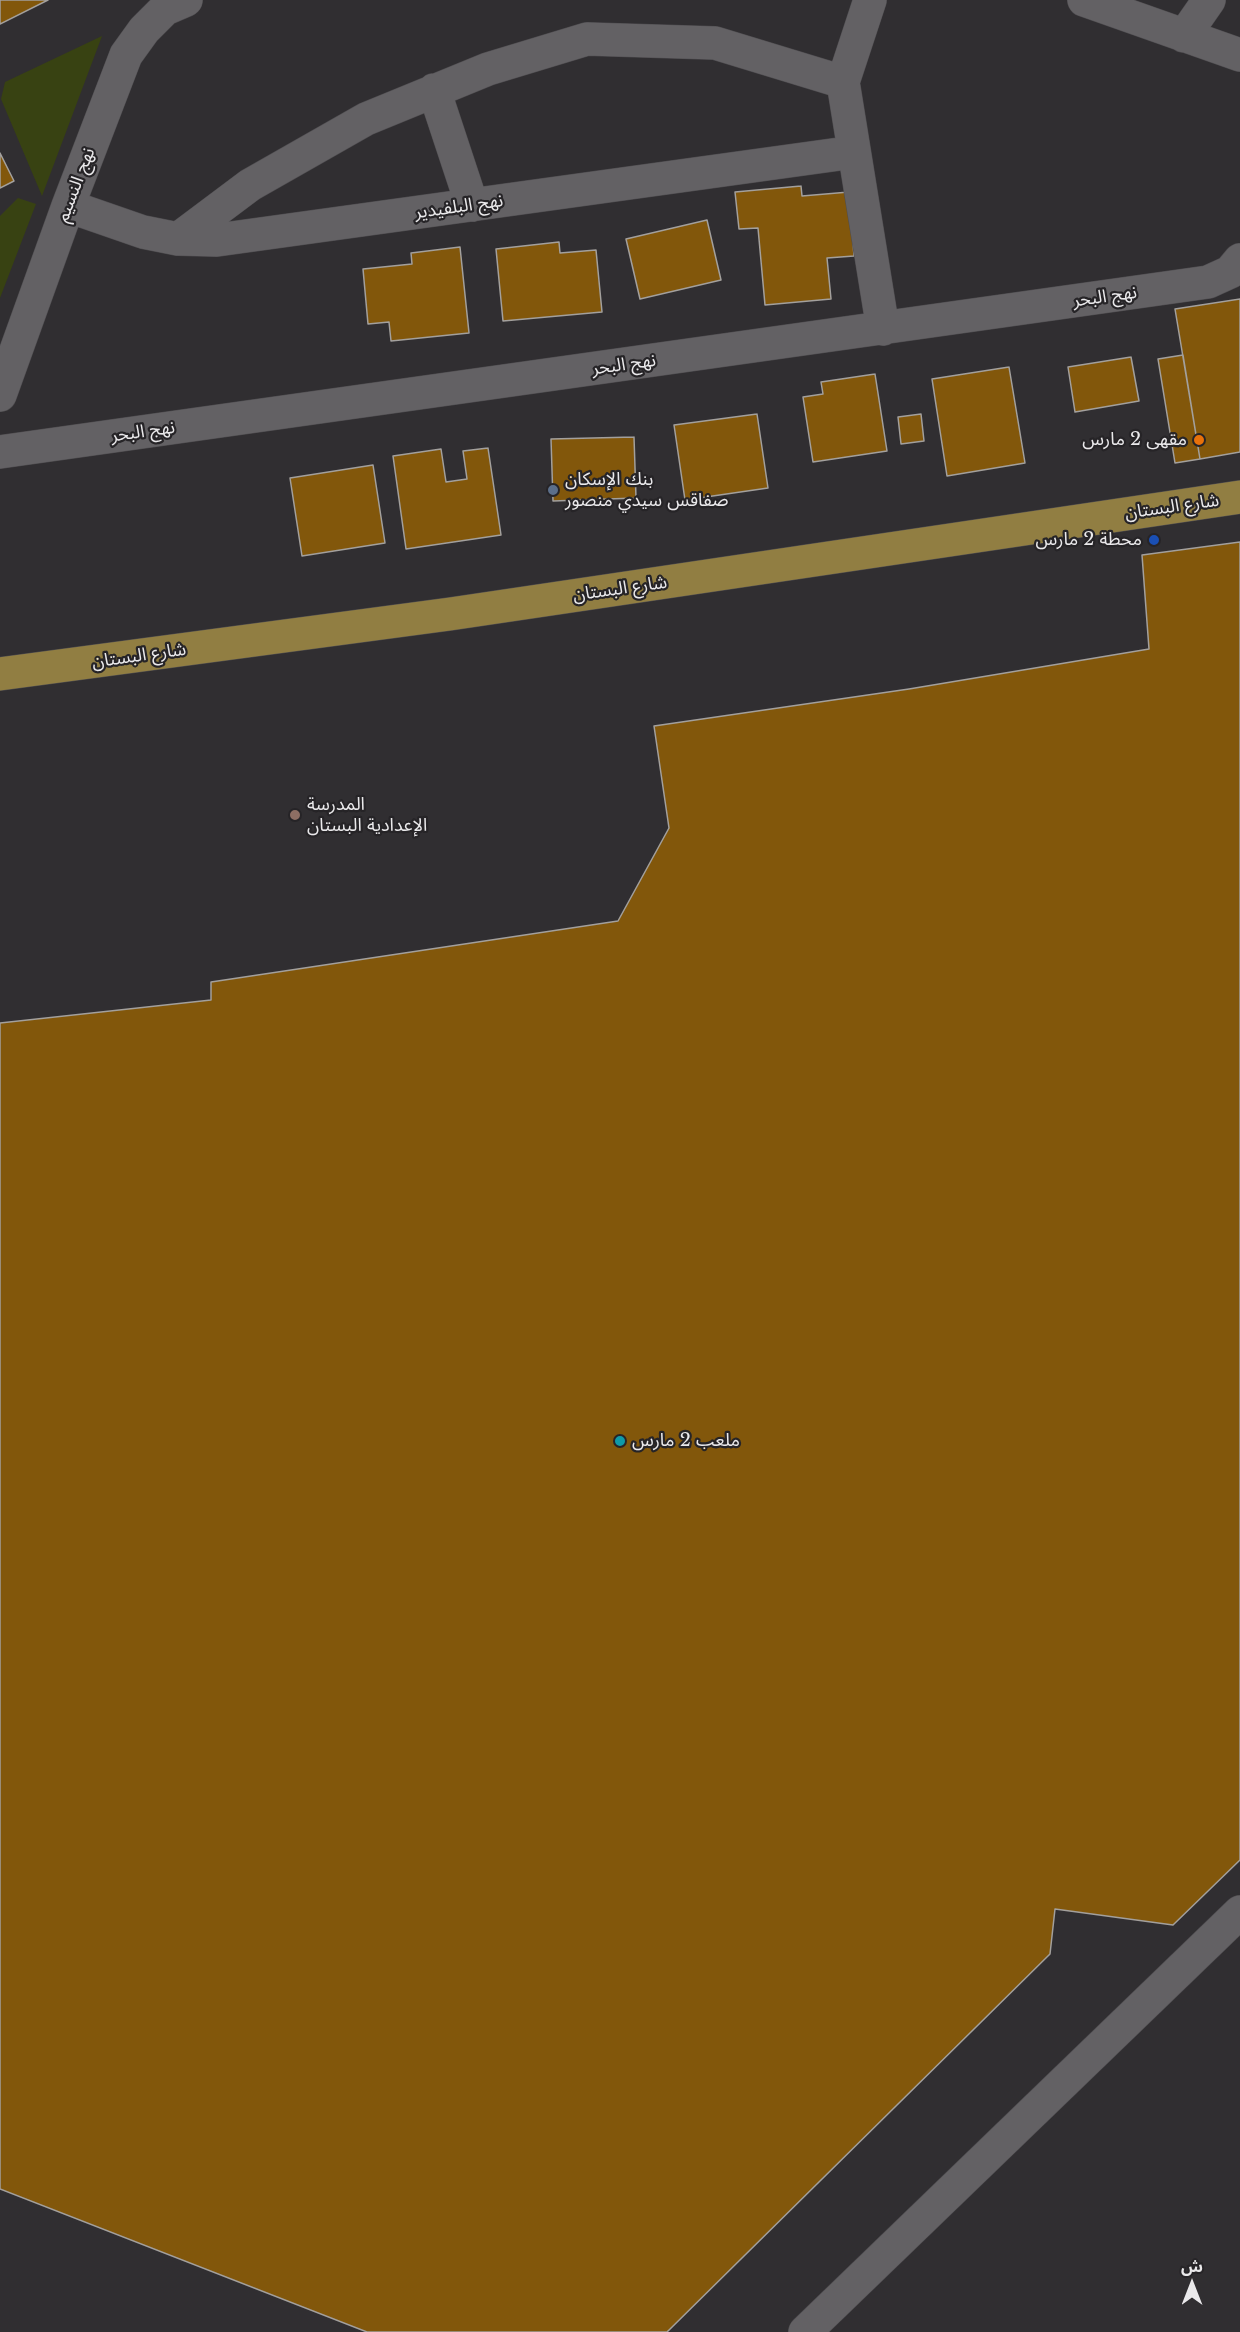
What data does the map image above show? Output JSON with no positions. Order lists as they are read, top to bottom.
{
  "streets": {
    "main road": ["شارع البستان"],
    "street": ["نهج النسيم", "نهج البلفيدير", "نهج البحر"]
  },
  "crossings": [
    ["نهج النسيم", "نهج البلفيدير"]
  ],
  "places": [
    "مقهى 2 مارس",
    "بنك الإسكان صفاقس سيدي منصور",
    "محطة 2 مارس",
    "المدرسة الإعدادية البستان",
    "ملعب 2 مارس"
  ],
  "north": "top"
}
